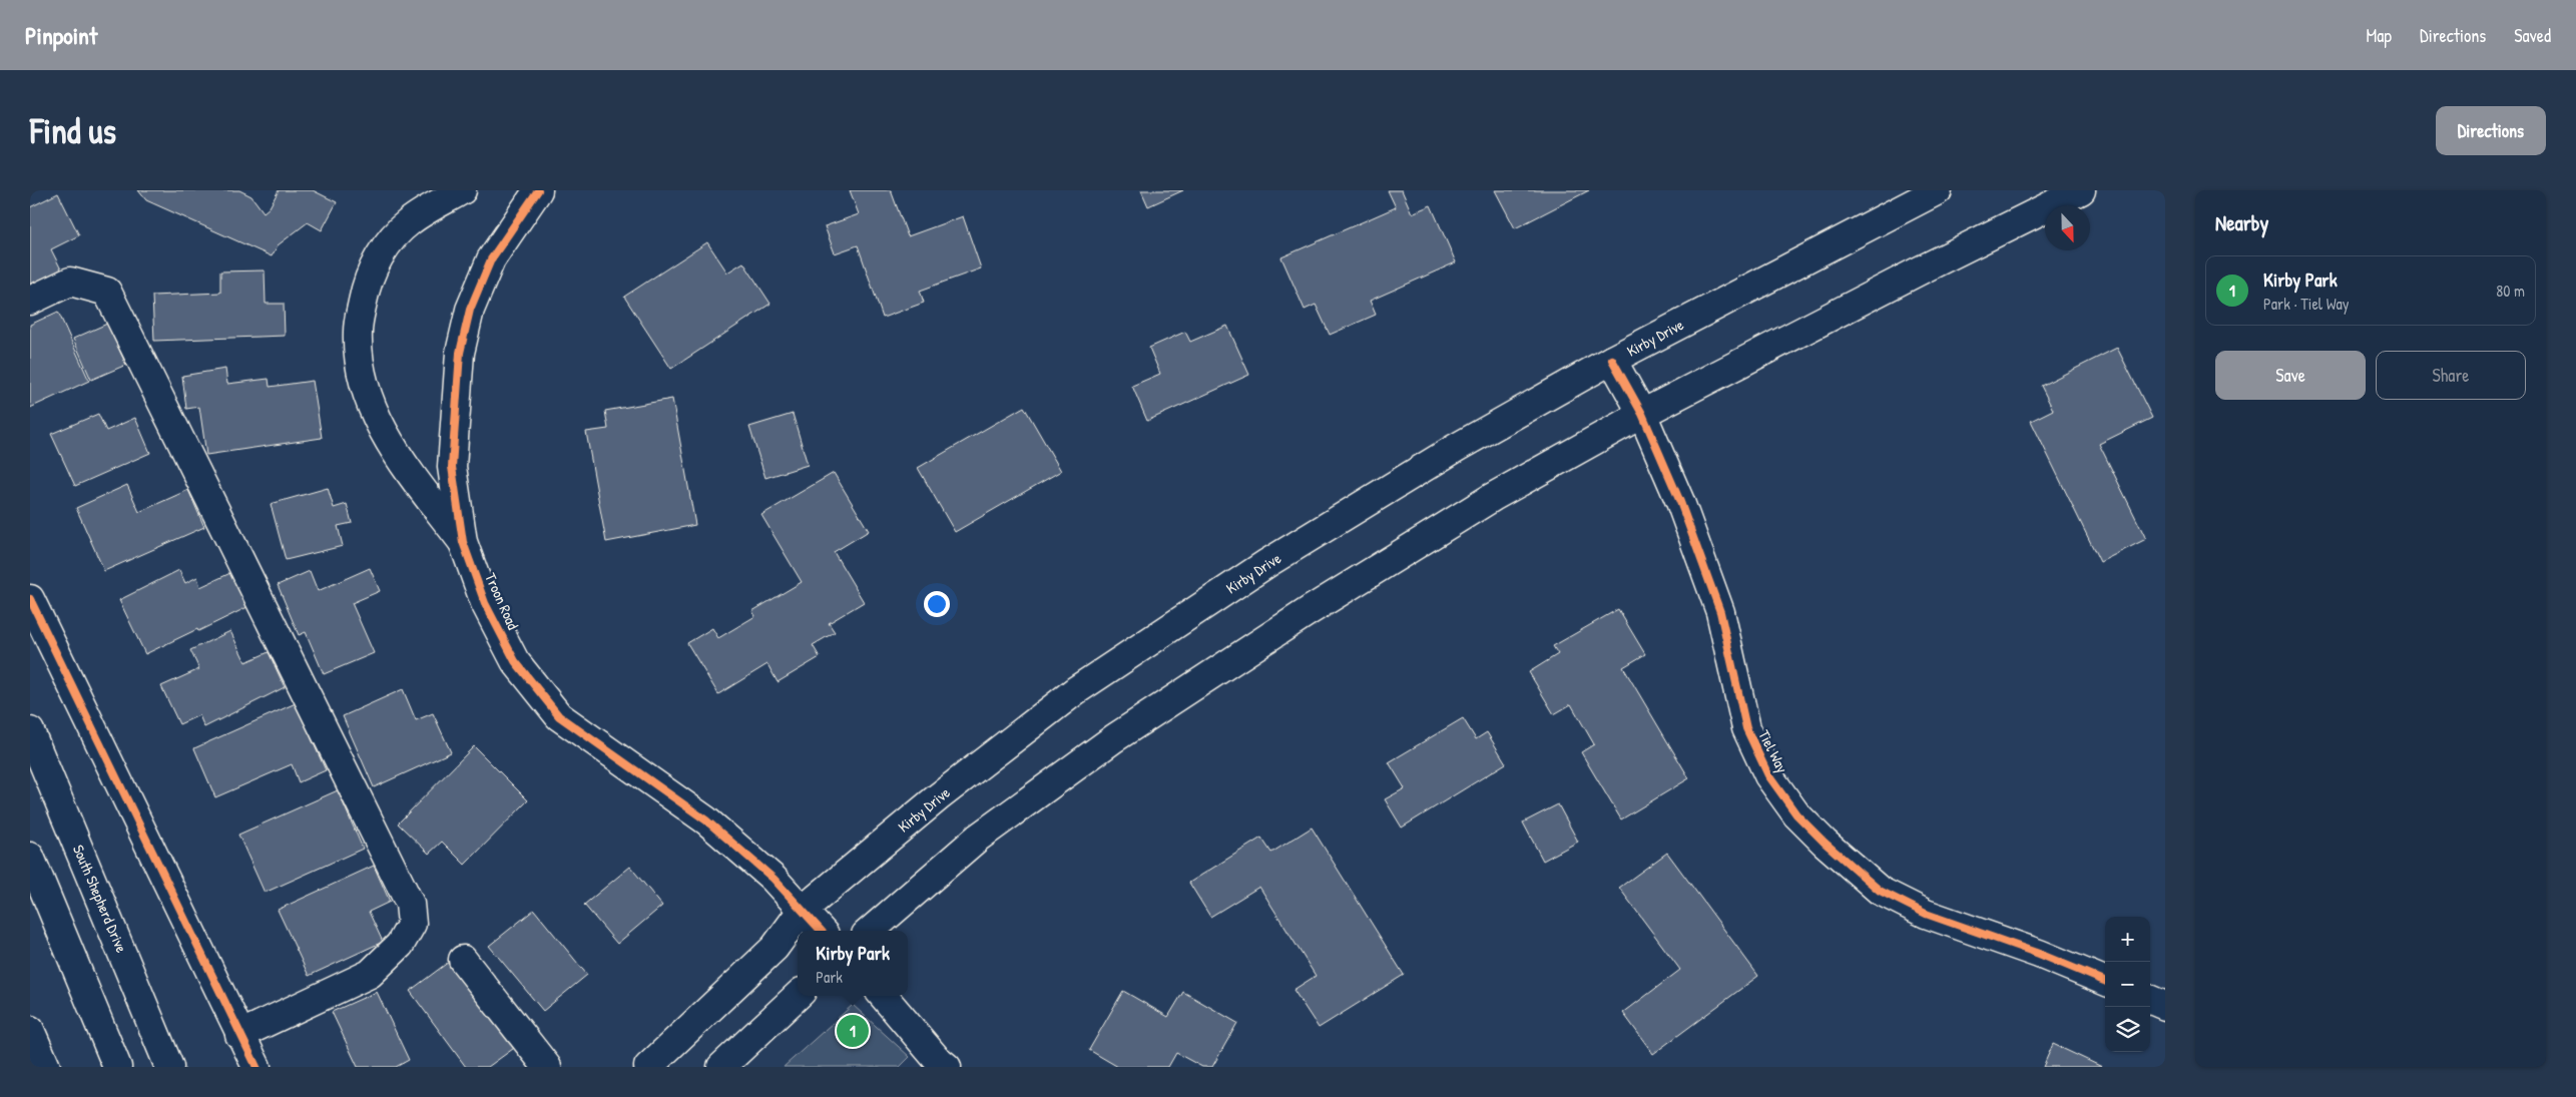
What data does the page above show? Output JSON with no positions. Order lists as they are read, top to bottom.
{
  "streets": {
    "main road": [
      "Kirby Drive",
      "Troon Road",
      "Tiel Way",
      "South Shepherd Drive"
    ]
  },
  "crossings": [
    ["Kirby Drive", "Troon Road"],
    ["Kirby Drive", "Tiel Way"]
  ],
  "north": "bottom",
  "page": {
    "header": "Pinpoint",
    "nav": ["Map", "Directions", "Saved"],
    "buttons": [
      "Directions",
      ["Save", "Share"]
    ],
    "title": "Find us",
    "heading": "Nearby",
    "list": [
      {
        "mark": "1",
        "name": "Kirby Park",
        "note": "Park · Tiel Way",
        "value": "80 m"
      }
    ],
    "map_buttons": ["+", "−"],
    "popup": ["Kirby Park", "Park"],
    "pins": "1"
  }
}
